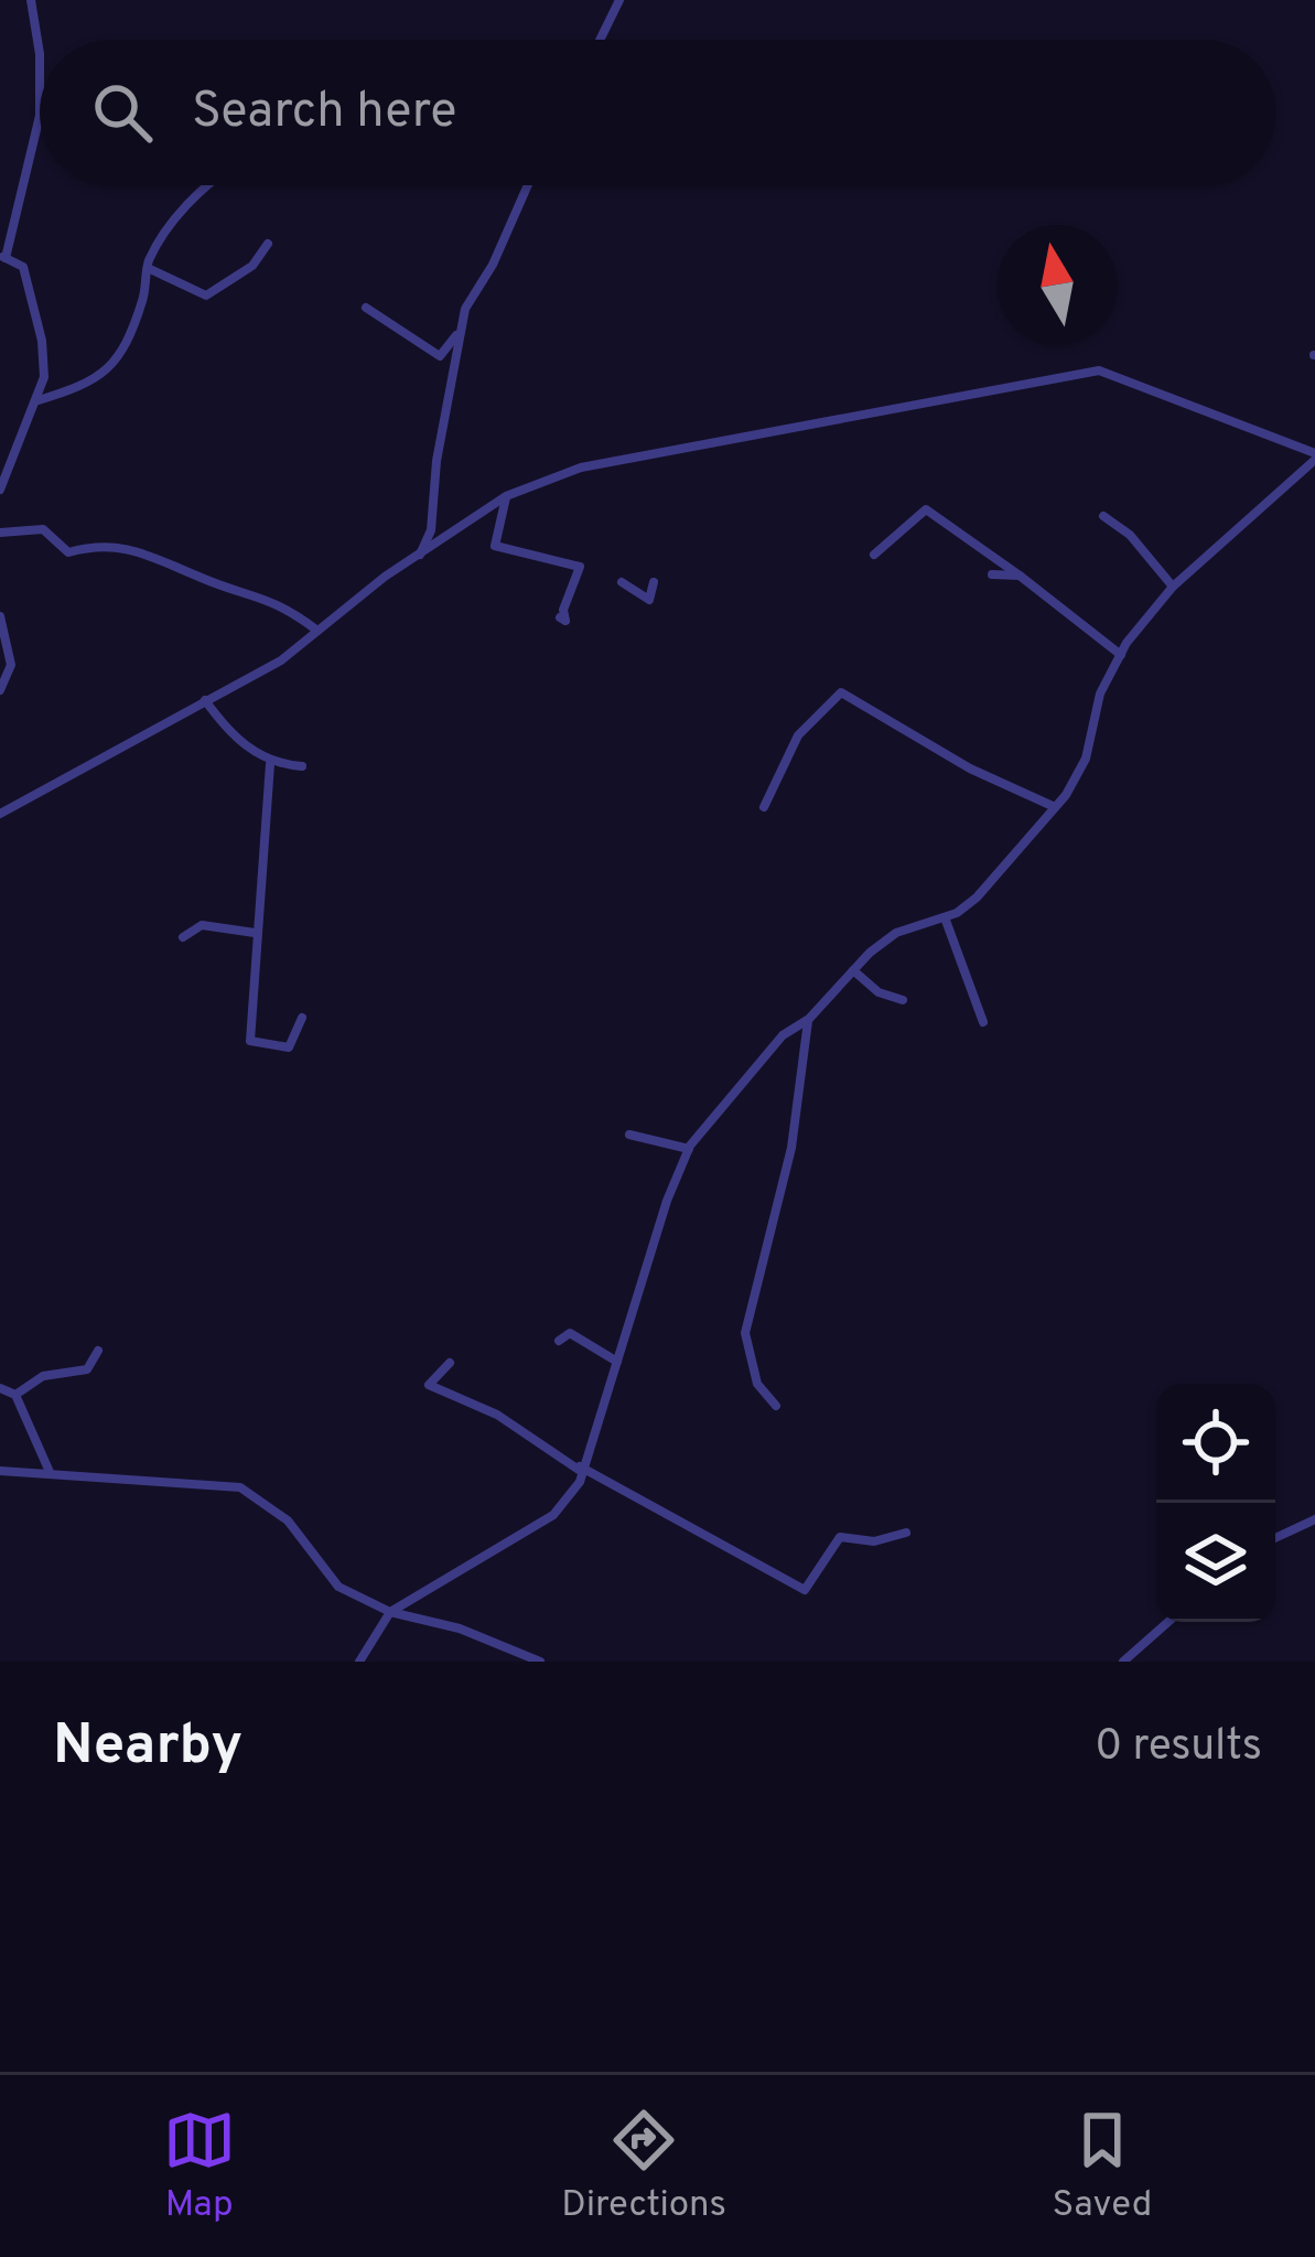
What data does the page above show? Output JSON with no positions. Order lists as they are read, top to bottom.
{
  "north": "top",
  "page": {
    "search": "Search here",
    "heading": ["Nearby", "0 results"],
    "nav": ["Map", "Directions", "Saved"]
  }
}
